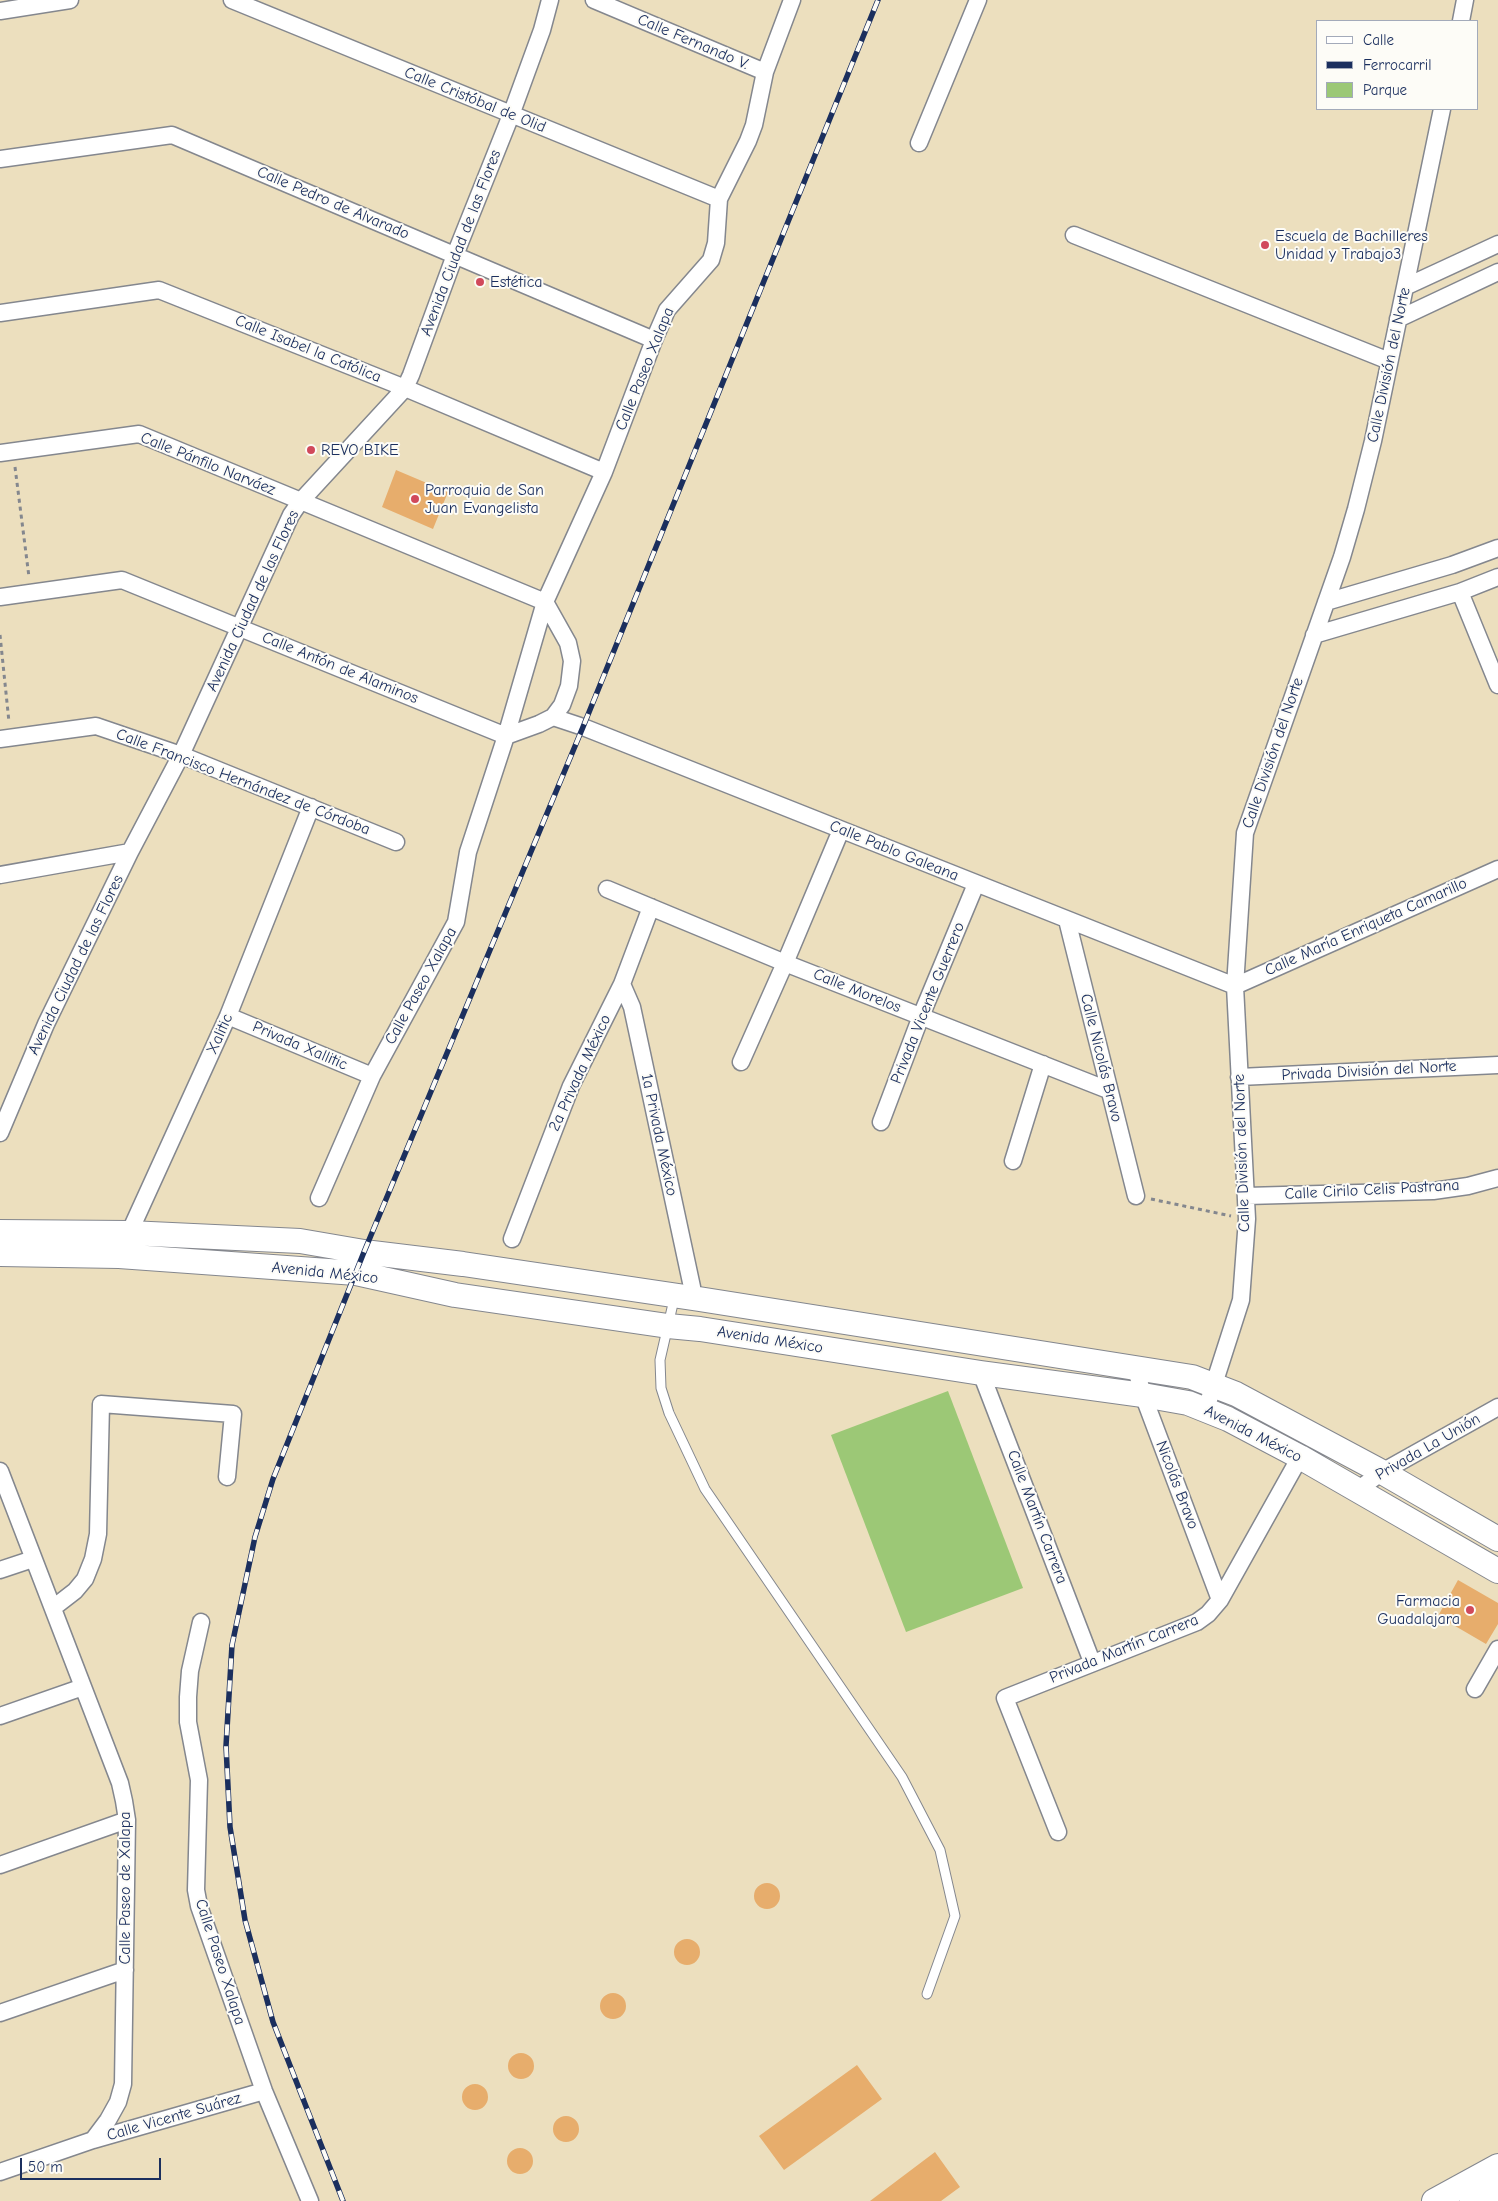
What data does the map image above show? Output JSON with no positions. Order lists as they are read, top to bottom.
{
  "streets": {
    "main road": ["Avenida México"],
    "street": [
      "Calle Fernando V.",
      "Calle Cristóbal de Olid",
      "Calle Pedro de Alvarado",
      "Avenida Ciudad de las Flores",
      "Calle Isabel la Católica",
      "Calle División del Norte",
      "Calle Paseo Xalapa",
      "Calle Pánfilo Narváez",
      "Calle Antón de Alaminos",
      "Calle Francisco Hernández de Córdoba",
      "Calle Pablo Galeana",
      "Calle María Enriqueta Camarillo",
      "Calle Morelos",
      "Privada Vicente Guerrero",
      "Xalitic",
      "Privada Xallitic",
      "Calle Nicolás Bravo",
      "Privada División del Norte",
      "2a Privada México",
      "1a Privada México",
      "Calle Cirilo Celis Pastrana",
      "Privada La Unión",
      "Nicolás Bravo",
      "Calle Martín Carrera",
      "Privada Martín Carrera",
      "Calle Paseo de Xalapa",
      "Calle Vicente Suárez"
    ]
  },
  "crossings": [
    ["Calle Fernando V.", "Calle Paseo Xalapa"],
    ["Calle Cristóbal de Olid", "Avenida Ciudad de las Flores"],
    ["Calle Cristóbal de Olid", "Calle Paseo Xalapa"],
    ["Calle Pedro de Alvarado", "Avenida Ciudad de las Flores"],
    ["Calle Pedro de Alvarado", "Calle Paseo Xalapa"],
    ["Avenida Ciudad de las Flores", "Calle Isabel la Católica"],
    ["Avenida Ciudad de las Flores", "Calle Pánfilo Narváez"],
    ["Avenida Ciudad de las Flores", "Calle Antón de Alaminos"],
    ["Avenida Ciudad de las Flores", "Calle Francisco Hernández de Córdoba"],
    ["Calle Isabel la Católica", "Calle Paseo Xalapa"],
    ["Calle División del Norte", "Calle Pablo Galeana"],
    ["Calle División del Norte", "Calle María Enriqueta Camarillo"],
    ["Calle División del Norte", "Privada División del Norte"],
    ["Calle División del Norte", "Calle Cirilo Celis Pastrana"],
    ["Calle División del Norte", "Avenida México"],
    ["Calle Paseo Xalapa", "Calle Pánfilo Narváez"],
    ["Calle Paseo Xalapa", "Calle Antón de Alaminos"],
    ["Calle Paseo Xalapa", "Privada Xallitic"],
    ["Calle Paseo Xalapa", "Calle Vicente Suárez"],
    ["Calle Francisco Hernández de Córdoba", "Xalitic"],
    ["Calle Pablo Galeana", "Calle María Enriqueta Camarillo"],
    ["Calle Pablo Galeana", "Privada Vicente Guerrero"],
    ["Calle Pablo Galeana", "Calle Nicolás Bravo"],
    ["Calle Morelos", "Privada Vicente Guerrero"],
    ["Calle Morelos", "Calle Nicolás Bravo"],
    ["Calle Morelos", "2a Privada México"],
    ["Xalitic", "Privada Xallitic"],
    ["Xalitic", "Avenida México"],
    ["2a Privada México", "1a Privada México"],
    ["1a Privada México", "Avenida México"],
    ["Avenida México", "Privada La Unión"],
    ["Avenida México", "Nicolás Bravo"],
    ["Avenida México", "Calle Martín Carrera"],
    ["Avenida México", "Privada Martín Carrera"],
    ["Nicolás Bravo", "Privada Martín Carrera"],
    ["Calle Martín Carrera", "Privada Martín Carrera"],
    ["Calle Paseo de Xalapa", "Calle Vicente Suárez"]
  ],
  "places": [
    "Escuela de Bachilleres Unidad y Trabajo3",
    "Estética",
    "REVO BIKE",
    "Parroquia de San Juan Evangelista",
    "Farmacia Guadalajara"
  ],
  "legend": ["Calle", "Ferrocarril", "Parque"],
  "scale_bar": "50 m"
}
